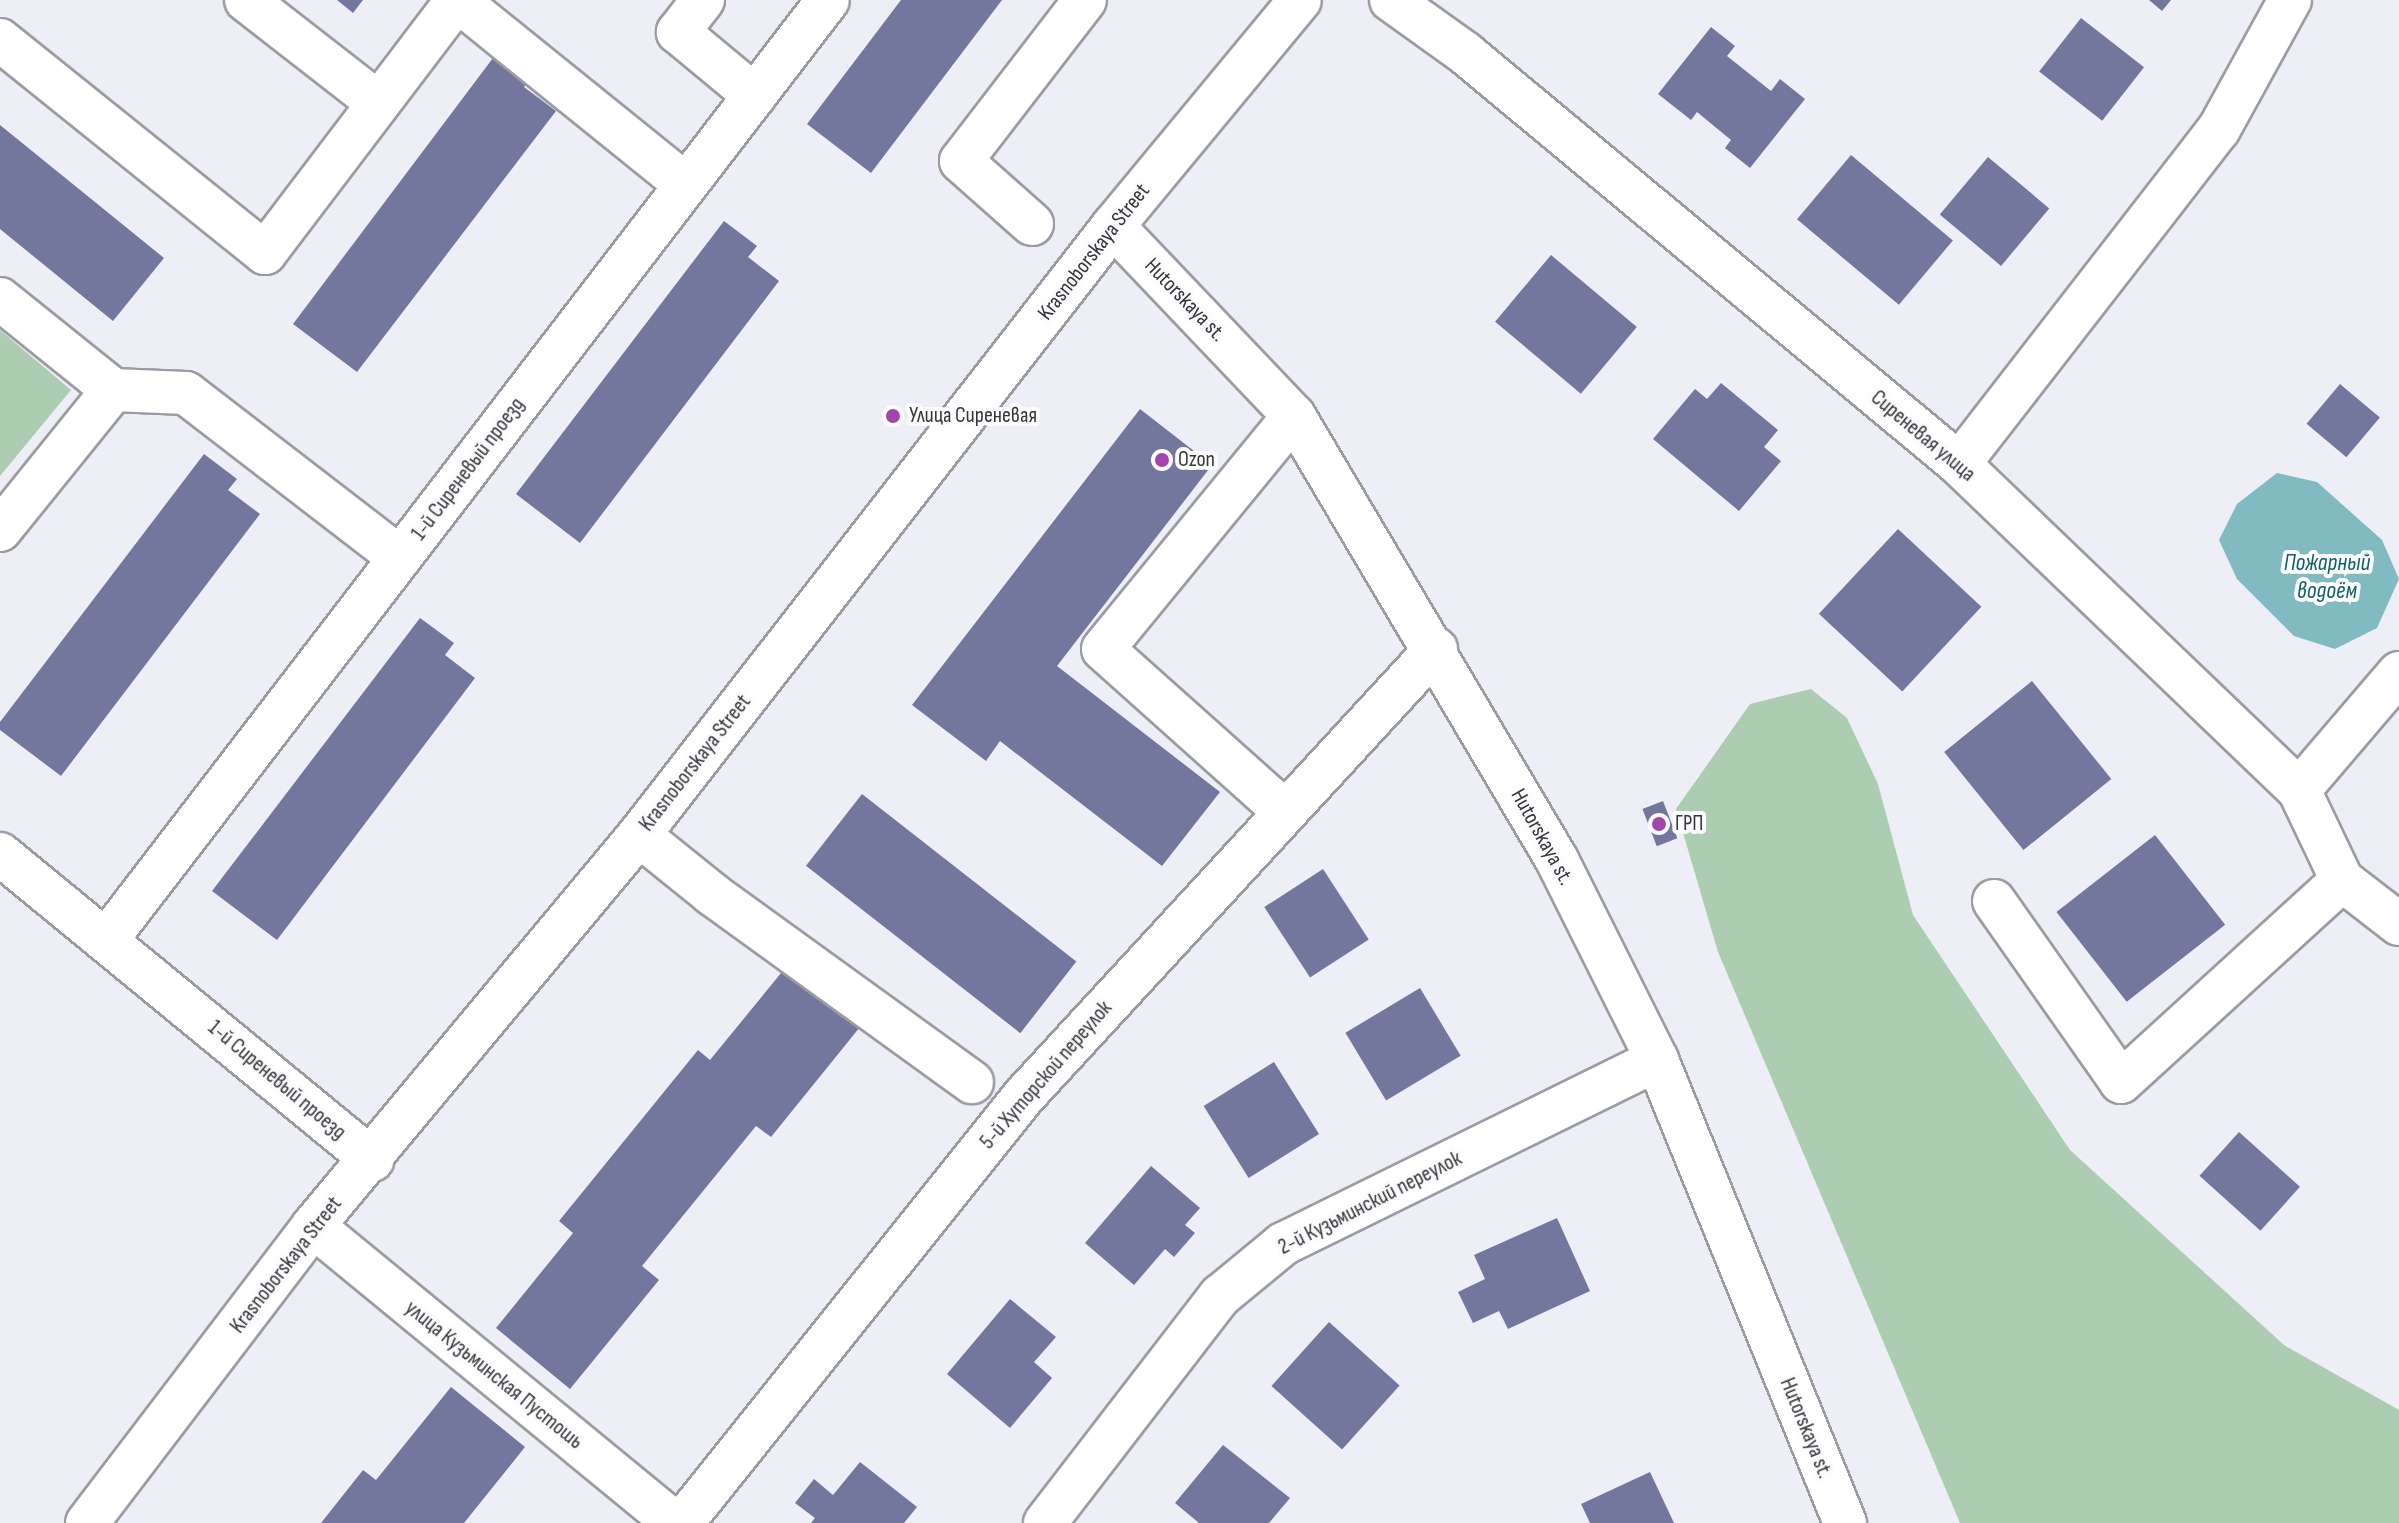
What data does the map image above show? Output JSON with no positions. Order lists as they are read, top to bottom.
{
  "streets": {
    "street": [
      "Krasnoborskaya Street",
      "Hutorskaya st.",
      "Сиреневая улица",
      "1-й Сиреневый проезд",
      "5-й Хуторской переулок",
      "2-й Кузьминский переулок",
      "улица Кузьминская Пустошь"
    ]
  },
  "crossings": [
    ["Krasnoborskaya Street", "Hutorskaya st."],
    ["Krasnoborskaya Street", "1-й Сиреневый проезд"],
    ["Krasnoborskaya Street", "улица Кузьминская Пустошь"],
    ["Hutorskaya st.", "5-й Хуторской переулок"],
    ["Hutorskaya st.", "2-й Кузьминский переулок"]
  ],
  "water": ["Пожарный водоём"],
  "places": ["Улица Сиреневая", "Ozon", "ГРП"]
}
